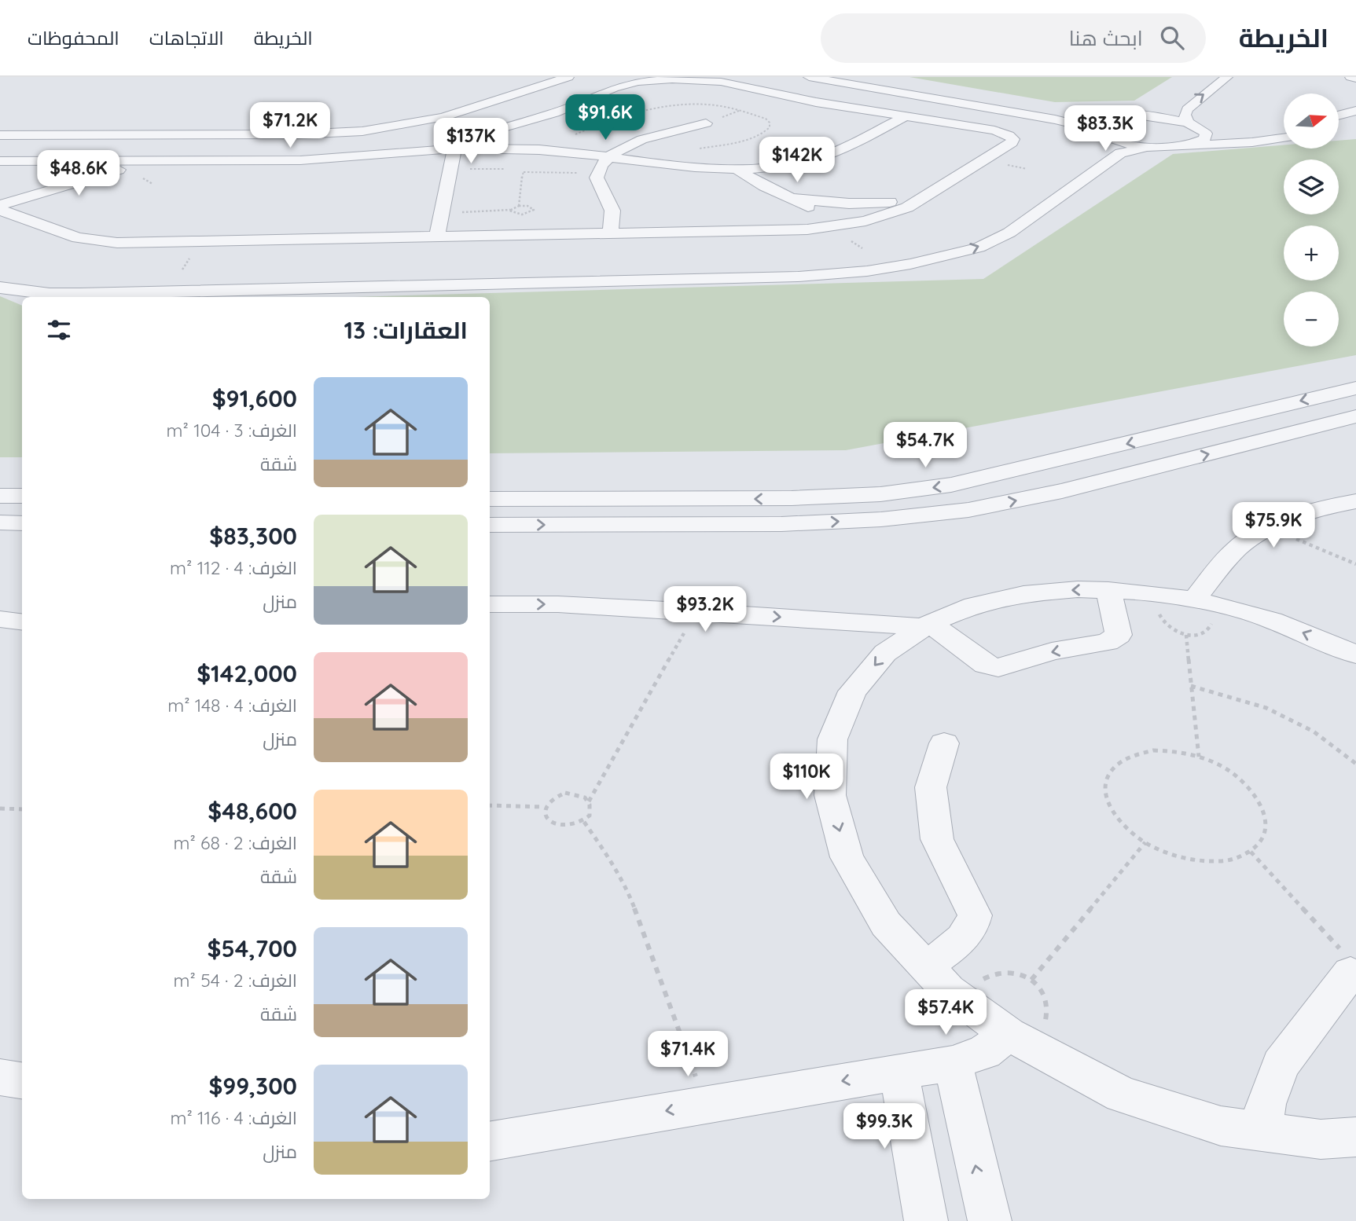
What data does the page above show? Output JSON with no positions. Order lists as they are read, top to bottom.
{
  "north": "right",
  "page": {
    "header": "الخريطة",
    "search": "ابحث هنا",
    "nav": ["الخريطة", "الاتجاهات", "المحفوظات"],
    "map_buttons": ["+", "−"],
    "price": [
      "$91.6K",
      "$71.2K",
      "$83.3K",
      "$137K",
      "$142K",
      "$48.6K",
      "$54.7K",
      "$75.9K",
      "$93.2K",
      "$110K",
      "$57.4K",
      "$71.4K",
      "$99.3K"
    ],
    "heading": "العقارات: 13",
    "list": [
      {
        "name": "$91,600",
        "note": "الغرف: 3 · 104 m² · شقة"
      },
      {
        "name": "$83,300",
        "note": "الغرف: 4 · 112 m² · منزل"
      },
      {
        "name": "$142,000",
        "note": "الغرف: 4 · 148 m² · منزل"
      },
      {
        "name": "$48,600",
        "note": "الغرف: 2 · 68 m² · شقة"
      },
      {
        "name": "$54,700",
        "note": "الغرف: 2 · 54 m² · شقة"
      },
      {
        "name": "$99,300",
        "note": "الغرف: 4 · 116 m² · منزل"
      }
    ]
  }
}
